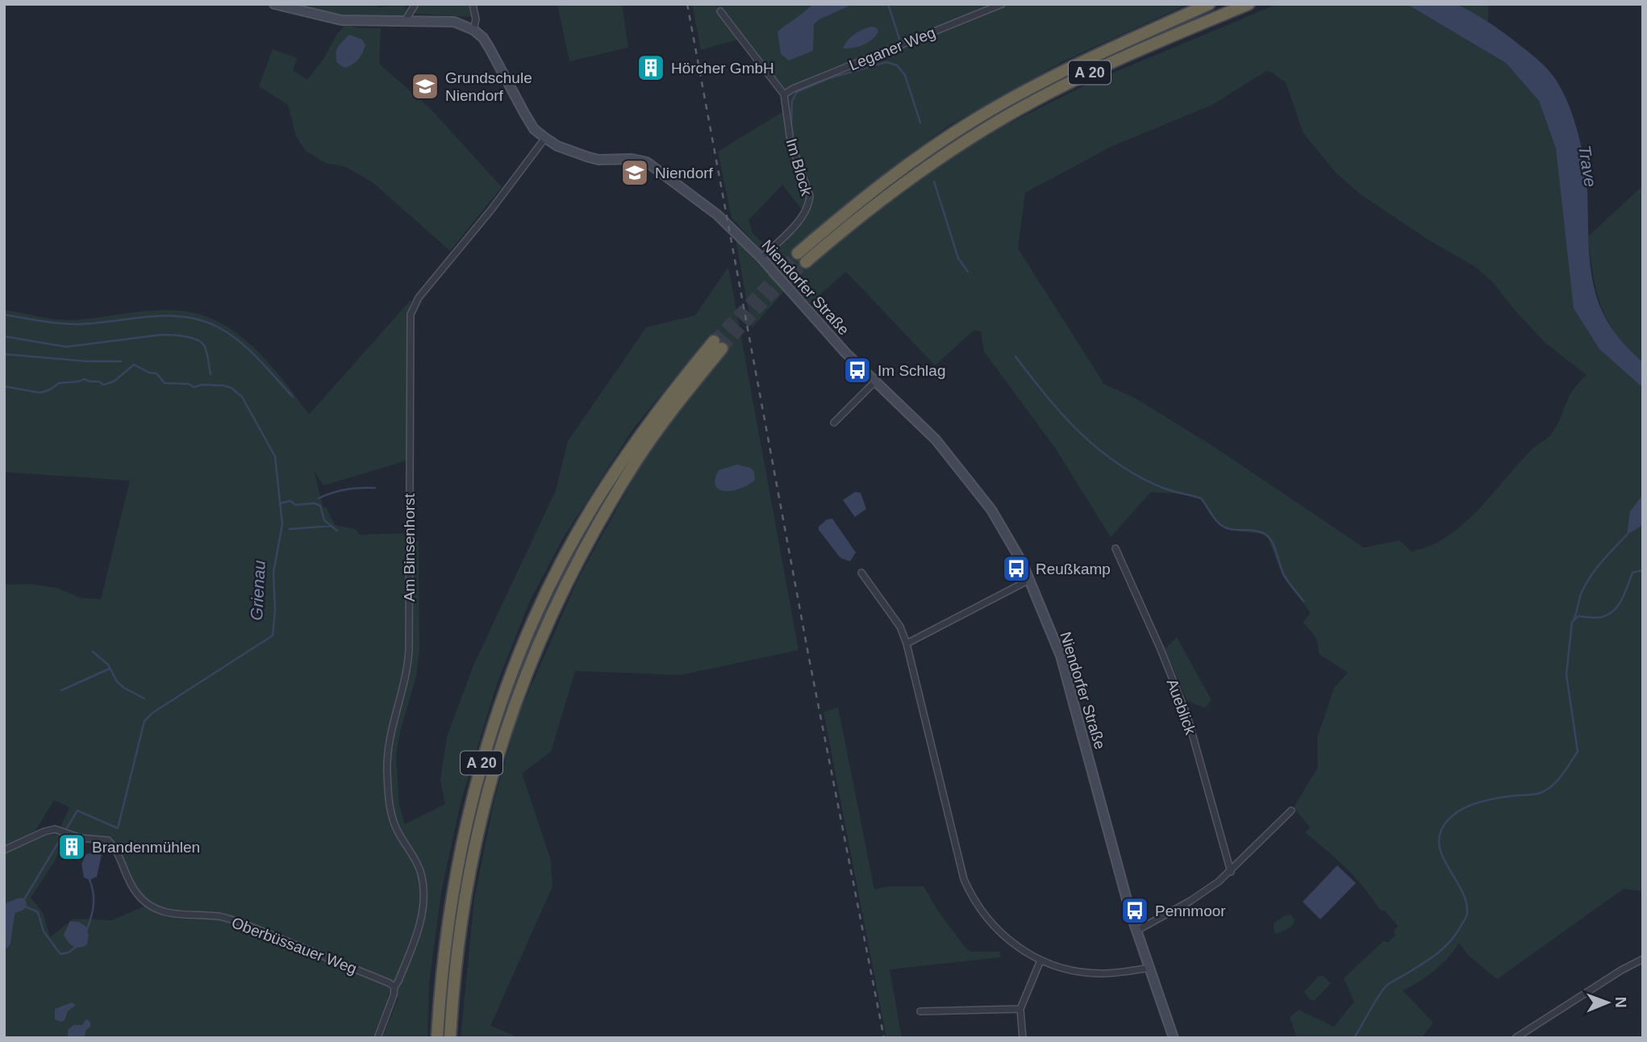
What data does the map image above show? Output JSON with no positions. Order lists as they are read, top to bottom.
{
  "streets": {
    "highway": ["A 20"],
    "main road": ["Niendorfer Straße"],
    "street": [
      "Leganer Weg",
      "Im Block",
      "Am Binsenhorst",
      "Aueblick",
      "Oberbüssauer Weg"
    ]
  },
  "crossings": [
    ["Leganer Weg", "Im Block"],
    ["Im Block", "Niendorfer Straße"],
    ["Niendorfer Straße", "Am Binsenhorst"],
    ["Am Binsenhorst", "Oberbüssauer Weg"]
  ],
  "water": ["Trave", "Grienau"],
  "places": {
    "building": ["Hörcher GmbH", "Brandenmühlen"],
    "school or university": ["Grundschule Niendorf", "Niendorf"],
    "bus stop": ["Im Schlag", "Reußkamp", "Pennmoor"]
  },
  "north": "right"
}
